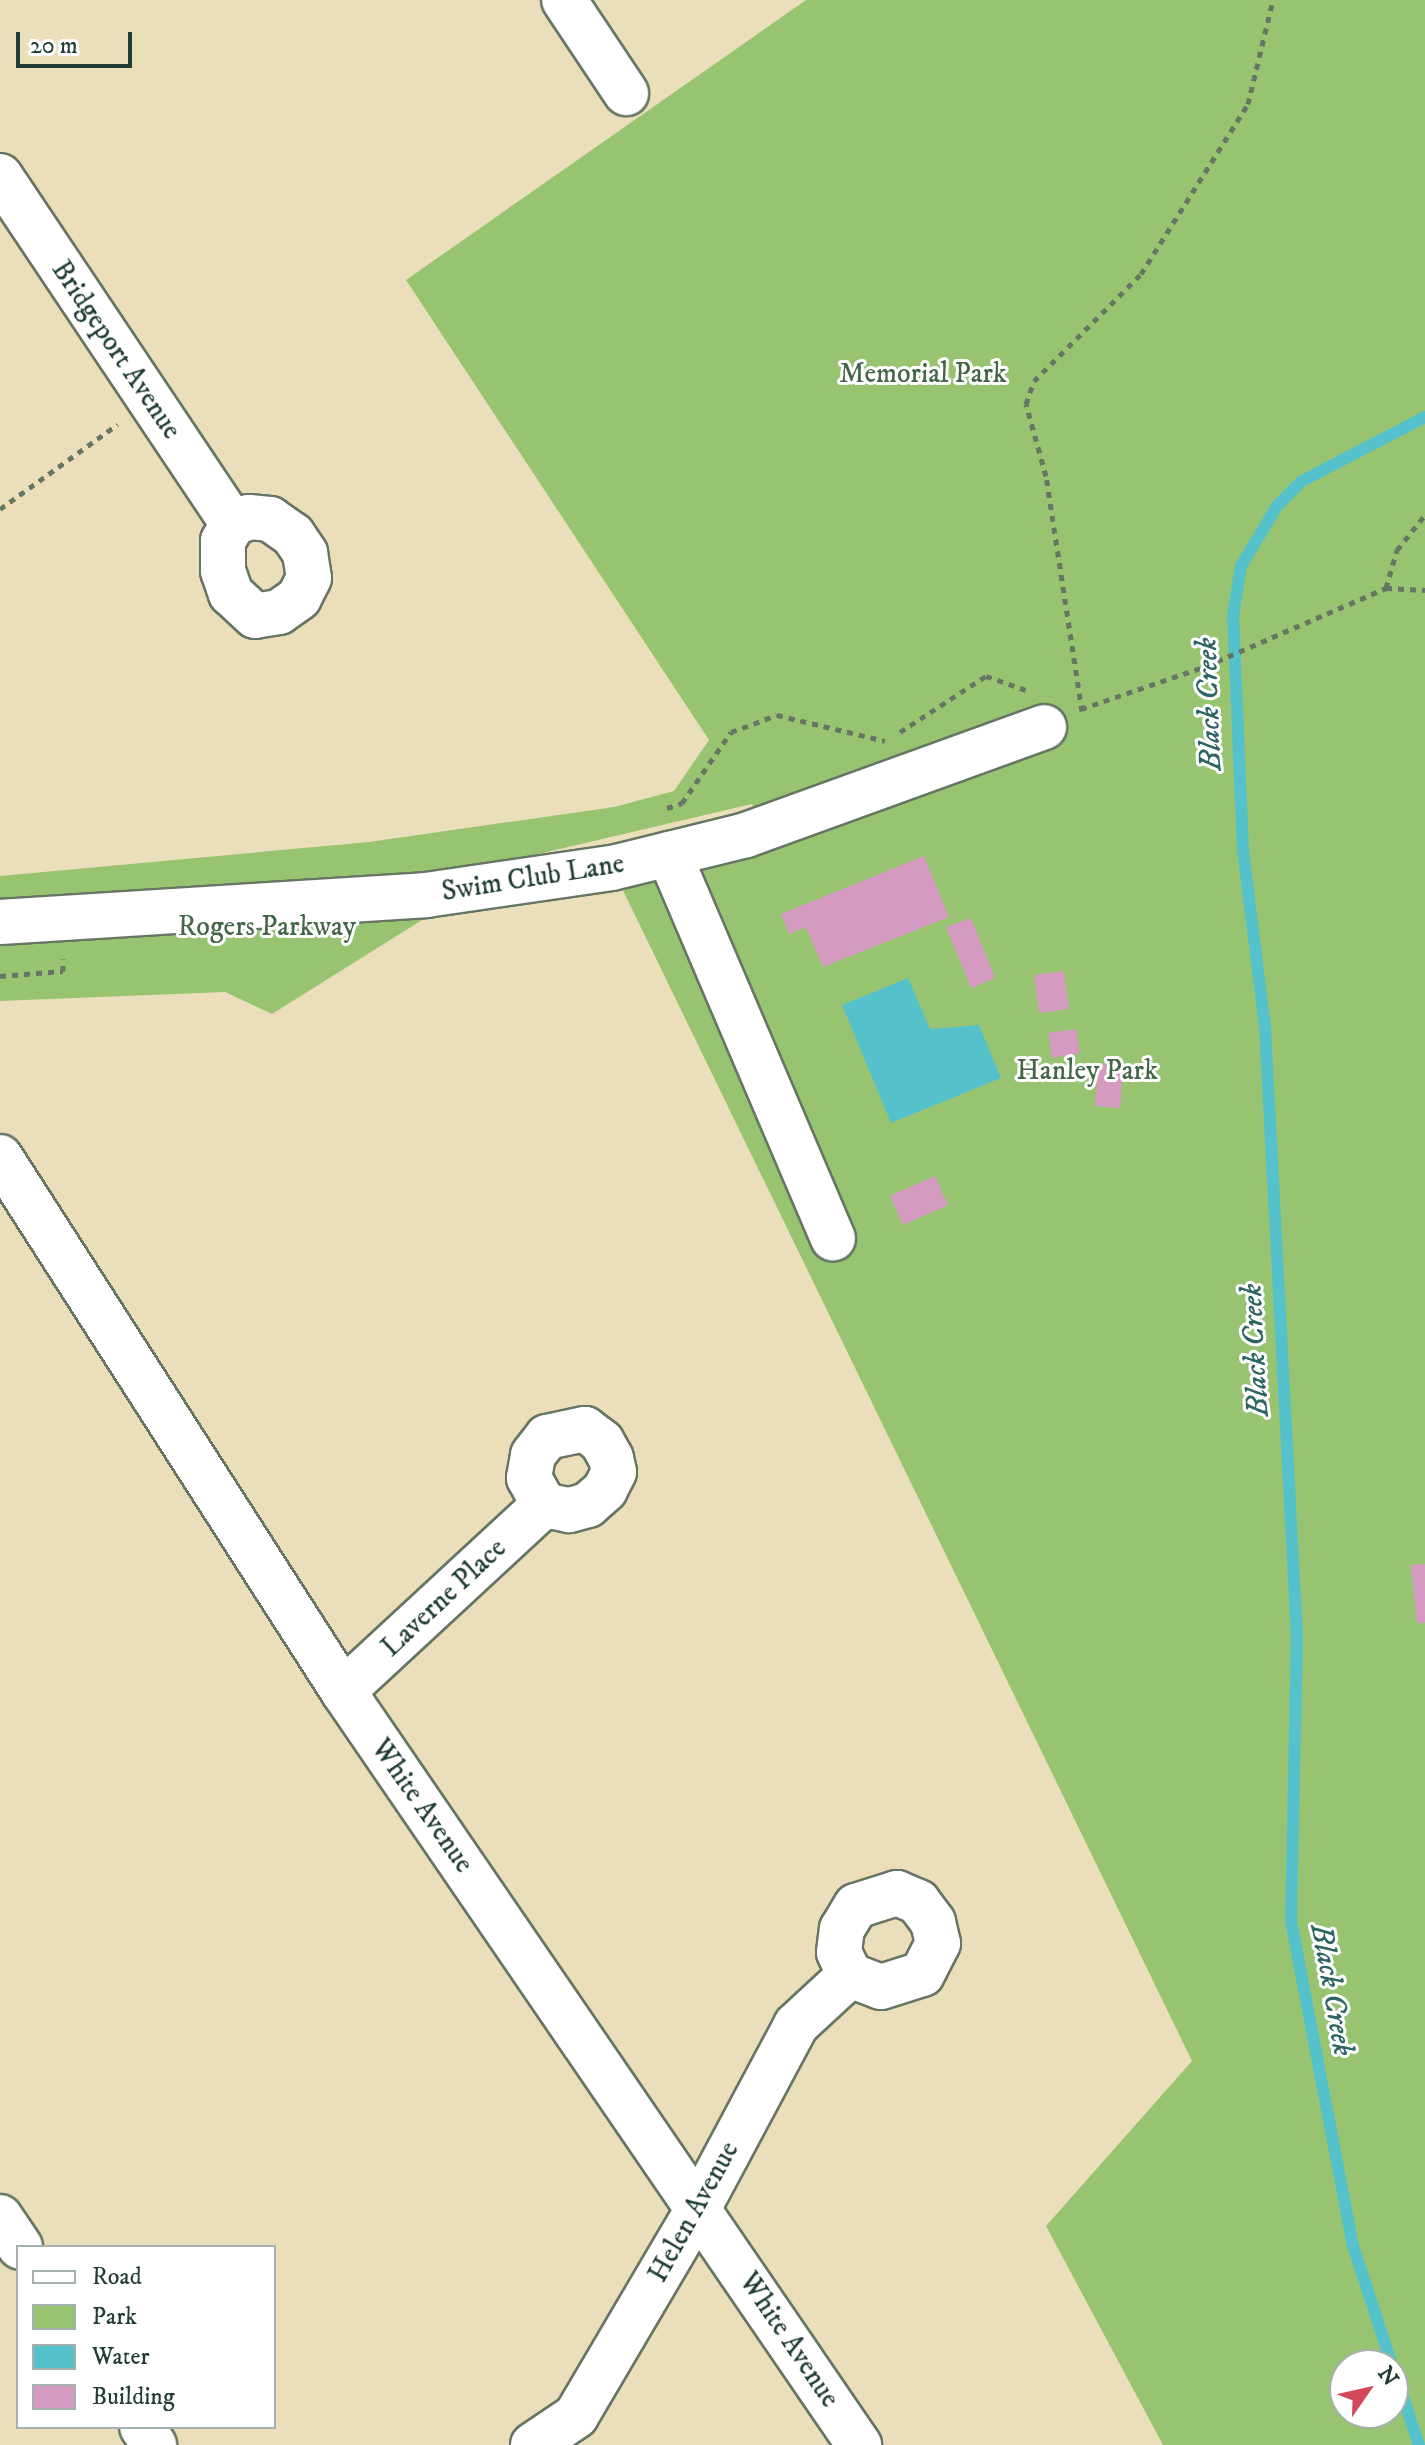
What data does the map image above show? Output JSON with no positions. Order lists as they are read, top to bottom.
{
  "streets": {
    "street": [
      "Bridgeport Avenue",
      "Swim Club Lane",
      "Laverne Place",
      "White Avenue",
      "Helen Avenue"
    ]
  },
  "crossings": [
    ["Laverne Place", "White Avenue"],
    ["White Avenue", "Helen Avenue"]
  ],
  "water": ["Black Creek"],
  "parks": ["Memorial Park", "Rogers Parkway", "Hanley Park"],
  "legend": [
    "Road",
    "Park",
    "Water",
    "Building"
  ],
  "scale_bar": "20 m",
  "north": "top right"
}
